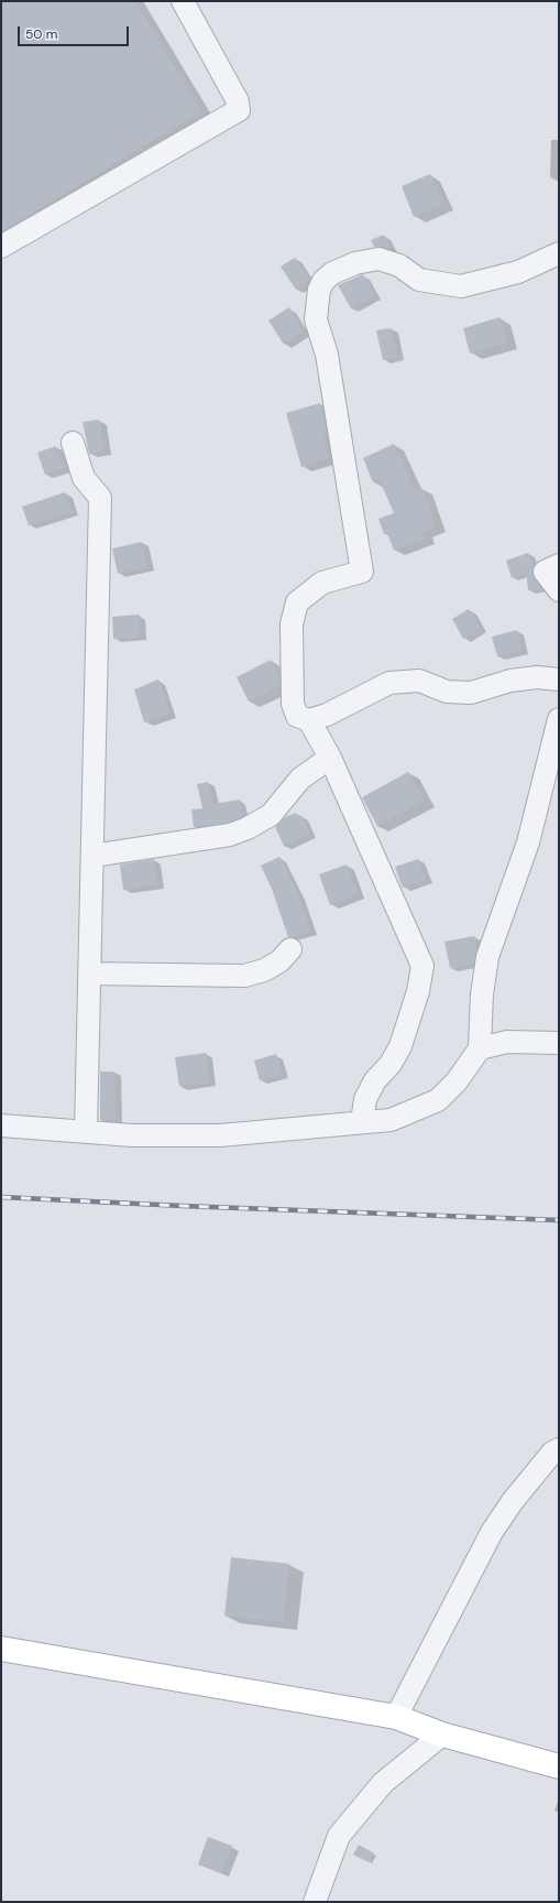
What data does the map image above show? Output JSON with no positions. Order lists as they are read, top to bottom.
{
  "scale_bar": "50 m"
}
